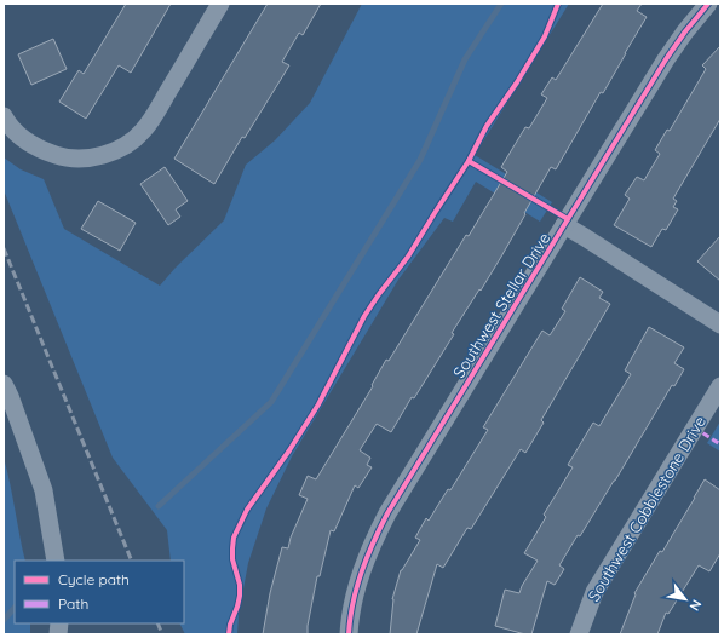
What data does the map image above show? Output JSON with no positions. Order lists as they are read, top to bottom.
{
  "streets": {
    "street": ["Southwest Stellar Drive", "Southwest Cobblestone Drive"]
  },
  "legend": ["Cycle path", "Path"],
  "north": "bottom right"
}
